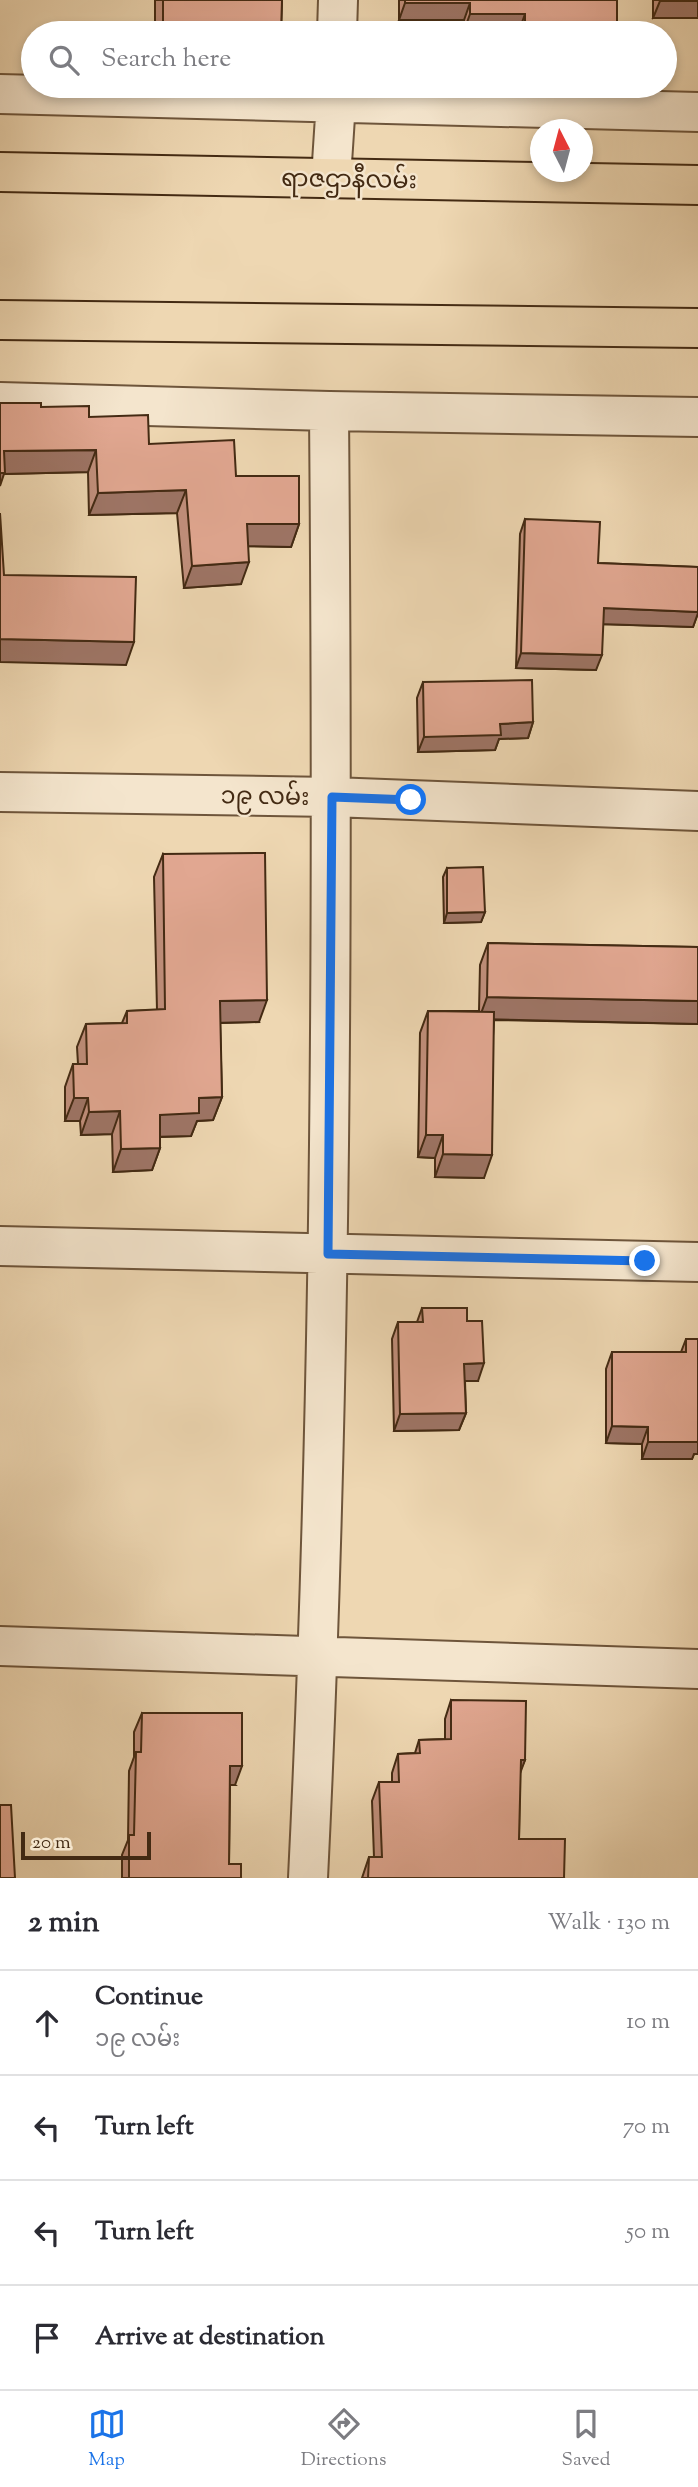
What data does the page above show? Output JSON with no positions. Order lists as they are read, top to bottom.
{
  "streets": {
    "main road": ["ရာဇဌာနီလမ်း"],
    "street": ["၁၉ လမ်း"]
  },
  "scale_bar": "20 m",
  "north": "top",
  "page": {
    "search": "Search here",
    "scale": "20 m",
    "heading": ["2 min", "Walk · 130 m"],
    "list": [
      ["Continue", "၁၉ လမ်း", "10 m"],
      ["Turn left", "70 m"],
      ["Turn left", "50 m"],
      "Arrive at destination"
    ],
    "nav": ["Map", "Directions", "Saved"]
  }
}
